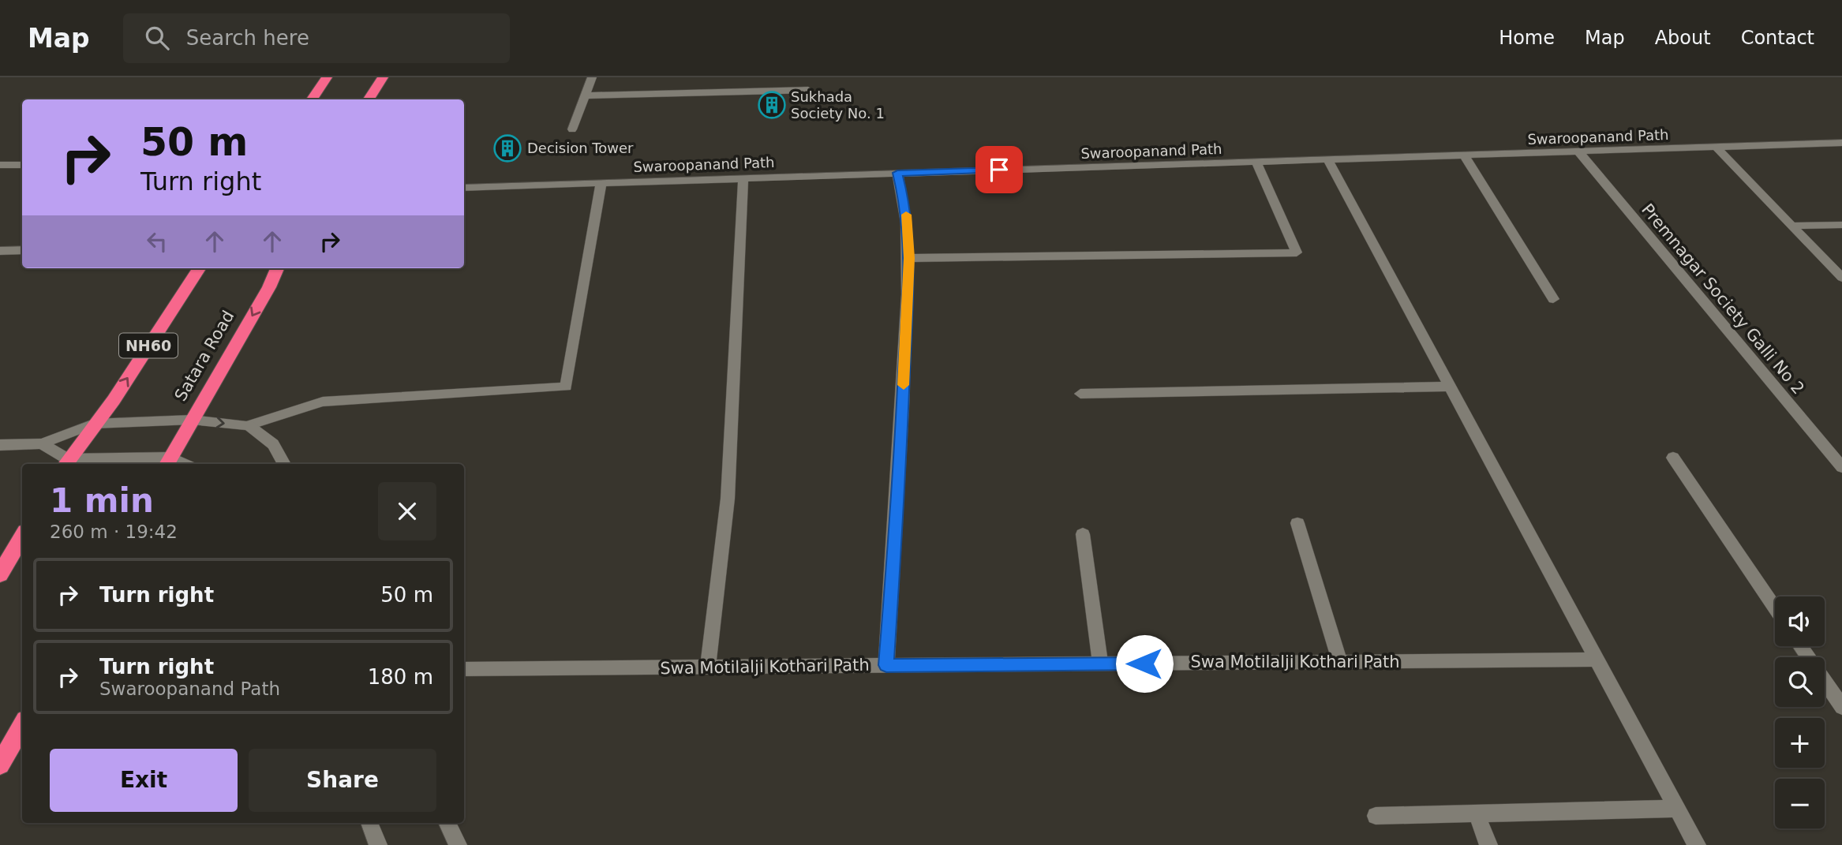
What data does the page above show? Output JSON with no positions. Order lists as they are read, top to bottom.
{
  "streets": {
    "highway": ["NH60", "Satara Road"],
    "street": ["Swaroopanand Path", "Premnagar Society Galli No 2", "Swa Motilalji Kothari Path"]
  },
  "crossings": [
    ["Swaroopanand Path", "Premnagar Society Galli No 2"]
  ],
  "places": {
    "building": ["Sukhada Society No. 1", "Decision Tower"]
  },
  "page": {
    "header": "Map",
    "search": "Search here",
    "nav": [
      "Home",
      "Map",
      "About",
      "Contact"
    ],
    "turn": ["50 m", "Turn right"],
    "heading": ["1 min", "260 m · 19:42"],
    "list": [
      {
        "name": "Turn right",
        "value": "50 m"
      },
      {
        "name": "Turn right",
        "note": "Swaroopanand Path",
        "value": "180 m"
      }
    ],
    "map_buttons": ["+", "−"],
    "buttons": ["Exit", "Share"]
  }
}
